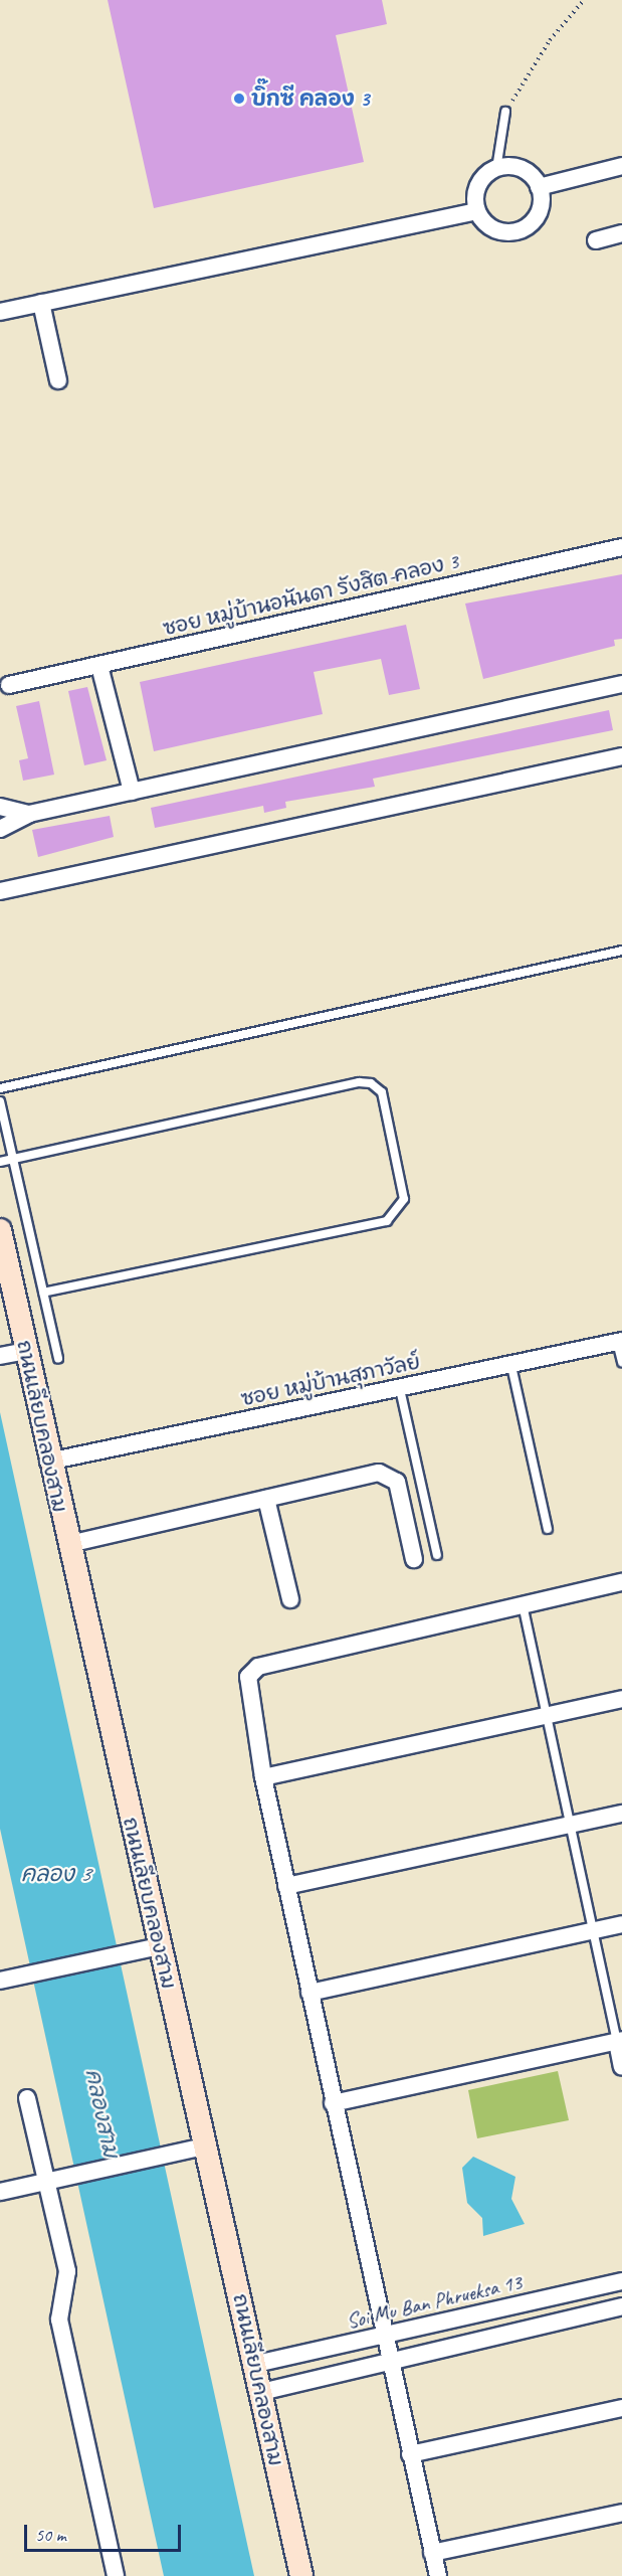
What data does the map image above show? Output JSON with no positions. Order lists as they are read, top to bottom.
{
  "streets": {
    "main road": ["ถนนเลียบคลองสาม"],
    "street": ["ซอย หมู่บ้านอนันดา รังสิต-คลอง 3", "ซอย หมู่บ้านสุภาวัลย์", "Soi Mu Ban Phrueksa 13"]
  },
  "crossings": [
    ["ซอย หมู่บ้านสุภาวัลย์", "ถนนเลียบคลองสาม"],
    ["ถนนเลียบคลองสาม", "Soi Mu Ban Phrueksa 13"]
  ],
  "water": ["คลอง 3", "คลองสาม"],
  "places": ["บิ๊กซี คลอง 3"],
  "scale_bar": "50 m"
}
